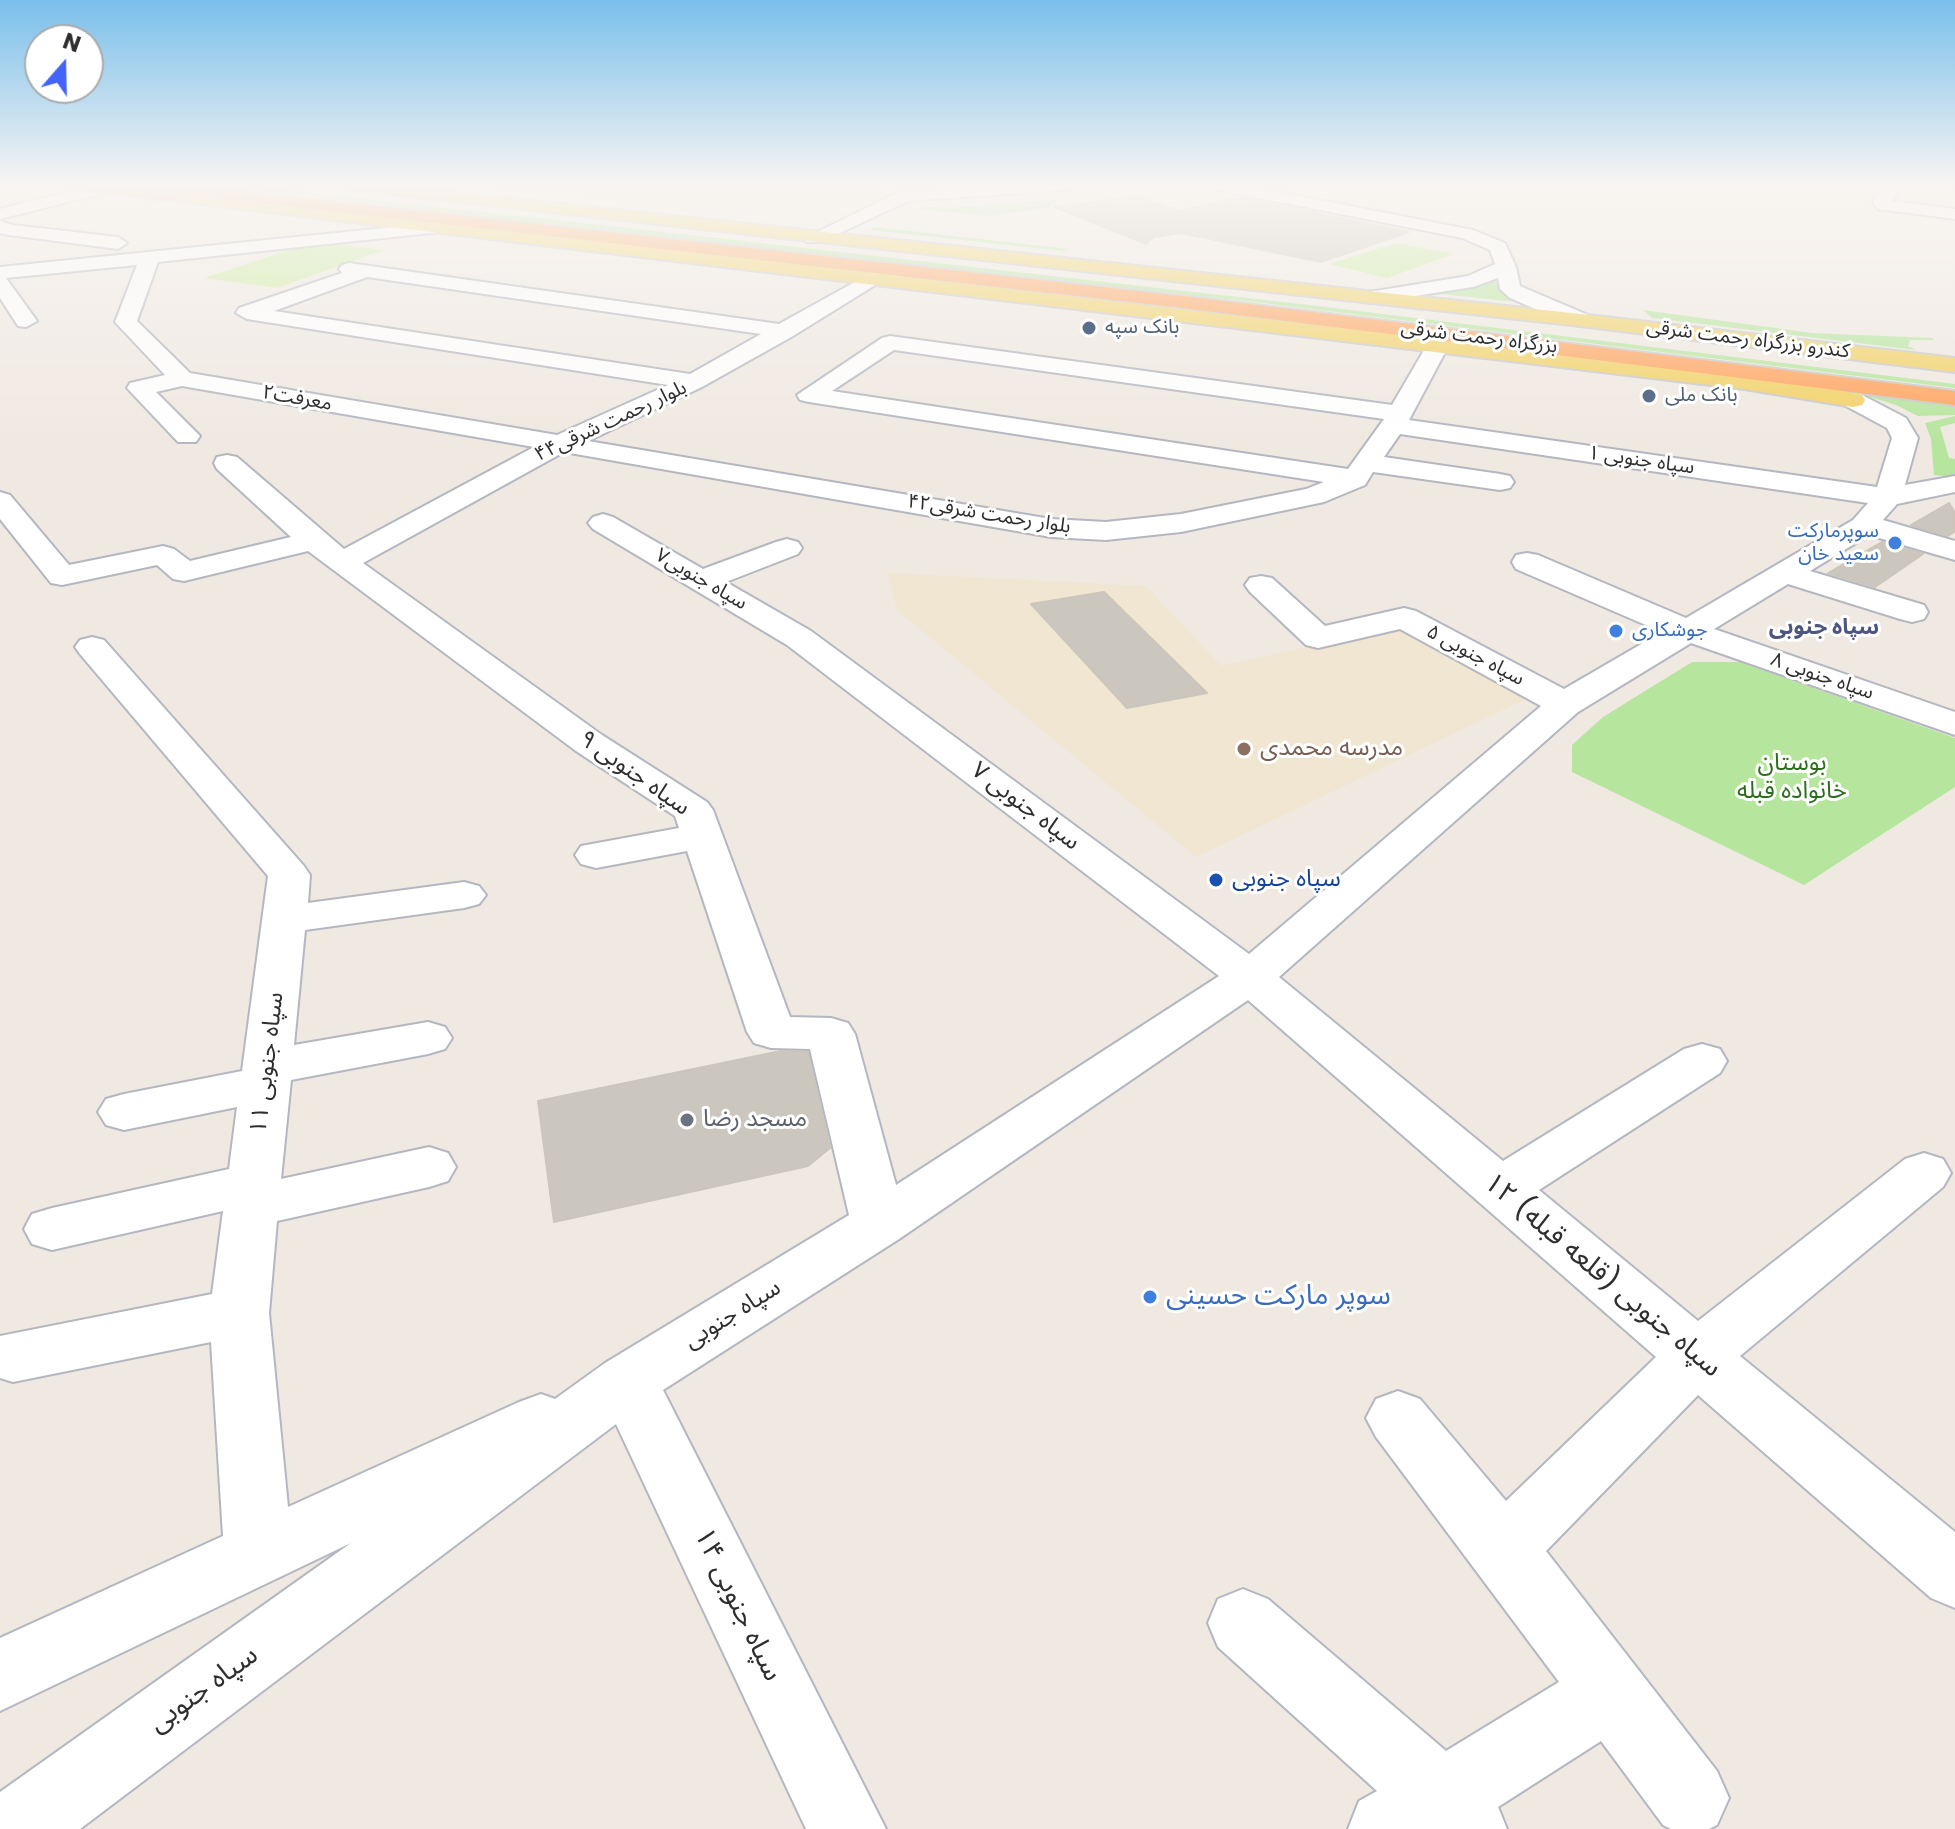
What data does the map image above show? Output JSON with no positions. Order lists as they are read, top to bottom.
{
  "streets": {
    "highway": ["بزرگراه رحمت شرقی"],
    "main road": ["کندرو بزرگراه رحمت شرقی"],
    "street": [
      "معرفت۲",
      "۴۴بلوار رحمت شرقی",
      "۱ سپاه جنوبی",
      "بلوار رحمت شرقی۴۲",
      "سپاه جنوبی۷",
      "۵ سپاه جنوبی",
      "۸ سپاه جنوبی",
      "۹ سپاه جنوبی",
      "۷ سپاه جنوبی",
      "۱۱ سپاه جنوبی",
      "۱۲ سپاه جنوبی (قلعه قبله)",
      "سپاه جنوبی",
      "۱۴ سپاه جنوبی"
    ]
  },
  "crossings": [
    ["کندرو بزرگراه رحمت شرقی", "۴۴بلوار رحمت شرقی"],
    ["معرفت۲", "۴۴بلوار رحمت شرقی"],
    ["معرفت۲", "بلوار رحمت شرقی۴۲"],
    ["۴۴بلوار رحمت شرقی", "بلوار رحمت شرقی۴۲"],
    ["۴۴بلوار رحمت شرقی", "۹ سپاه جنوبی"],
    ["۱ سپاه جنوبی", "بلوار رحمت شرقی۴۲"],
    ["۱ سپاه جنوبی", "سپاه جنوبی"],
    ["سپاه جنوبی۷", "۷ سپاه جنوبی"],
    ["۵ سپاه جنوبی", "سپاه جنوبی"],
    ["۸ سپاه جنوبی", "سپاه جنوبی"],
    ["۹ سپاه جنوبی", "سپاه جنوبی"],
    ["۷ سپاه جنوبی", "۱۲ سپاه جنوبی (قلعه قبله)"],
    ["۷ سپاه جنوبی", "سپاه جنوبی"],
    ["۱۱ سپاه جنوبی", "سپاه جنوبی"],
    ["۱۲ سپاه جنوبی (قلعه قبله)", "سپاه جنوبی"],
    ["سپاه جنوبی", "۱۴ سپاه جنوبی"]
  ],
  "districts": ["سپاه جنوبی"],
  "parks": ["بوستان خانواده قبله"],
  "places": [
    "بانک سپه",
    "بانک ملی",
    "سوپرمارکت سعید خان",
    "جوشکاری",
    "مدرسه محمدی",
    "سپاه جنوبی",
    "مسجد رضا",
    "سوپر مارکت حسینی"
  ],
  "north": "top"
}
